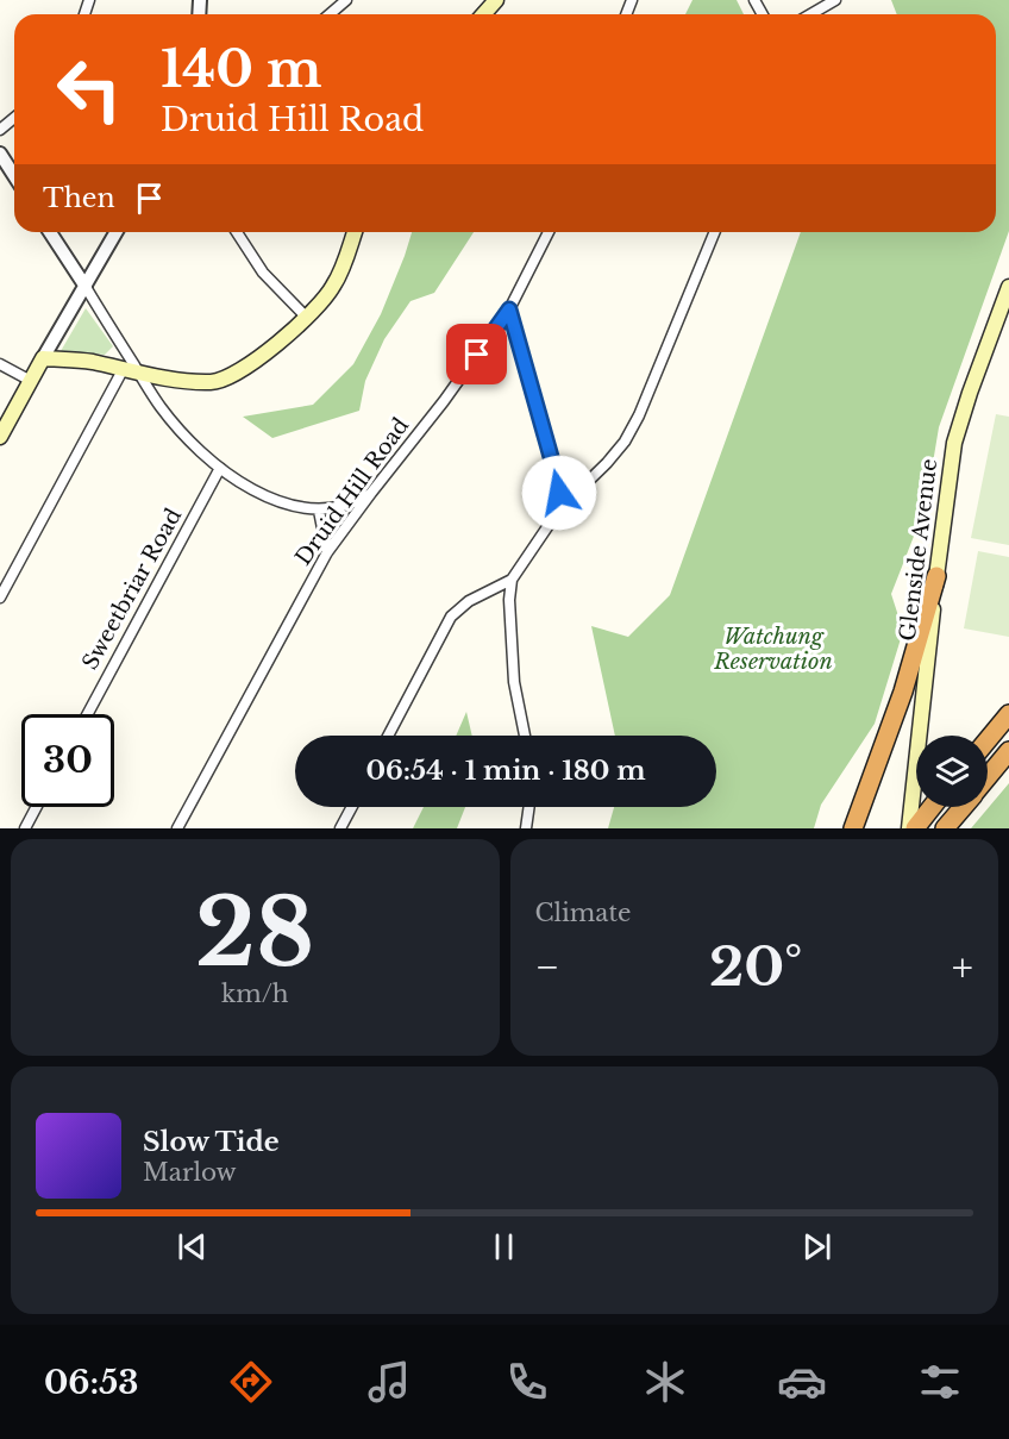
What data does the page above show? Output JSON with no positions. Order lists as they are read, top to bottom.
{
  "streets": {
    "main road": ["Glenside Avenue"],
    "street": ["Druid Hill Road", "Sweetbriar Road"]
  },
  "parks": ["Watchung Reservation"],
  "page": {
    "turn": ["140 m", "Druid Hill Road"],
    "then": "Then",
    "limit": "30",
    "trip": "06:54 · 1 min · 180 m",
    "tile": [
      ["28", "km/h"],
      "Climate"
    ],
    "heat": ["−", "20°", "+"],
    "song": ["Slow Tide", "Marlow"],
    "tabs": "06:53"
  }
}
